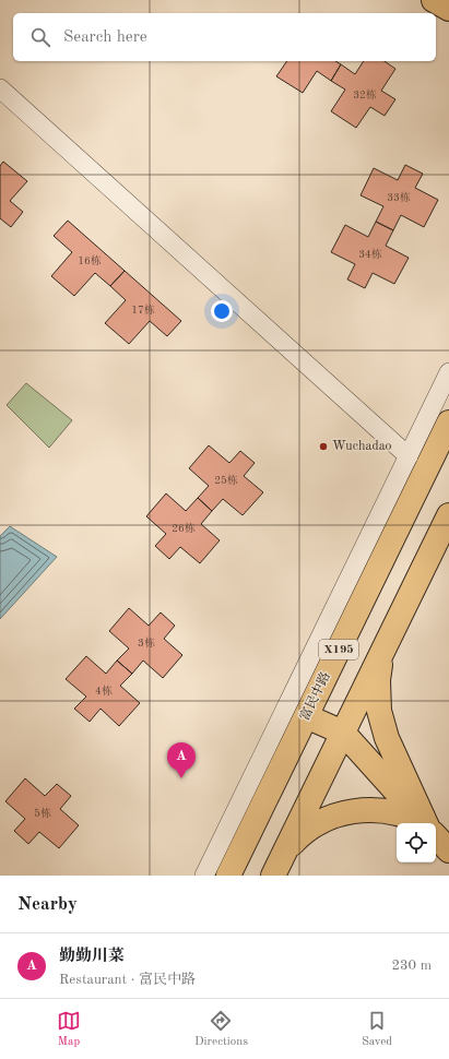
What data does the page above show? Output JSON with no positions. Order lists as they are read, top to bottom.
{
  "streets": {
    "main road": ["X195", "富民中路"]
  },
  "places": ["Wuchadao"],
  "house_numbers": [
    "32栋",
    "33栋",
    "34栋",
    "16栋",
    "17栋",
    "25栋",
    "26栋",
    "3栋",
    "4栋",
    "5栋"
  ],
  "page": {
    "search": "Search here",
    "pins": "A",
    "heading": "Nearby",
    "list": [
      {
        "mark": "A",
        "name": "勤勤川菜",
        "note": "Restaurant · 富民中路",
        "value": "230 m"
      }
    ],
    "nav": ["Map", "Directions", "Saved"]
  }
}
